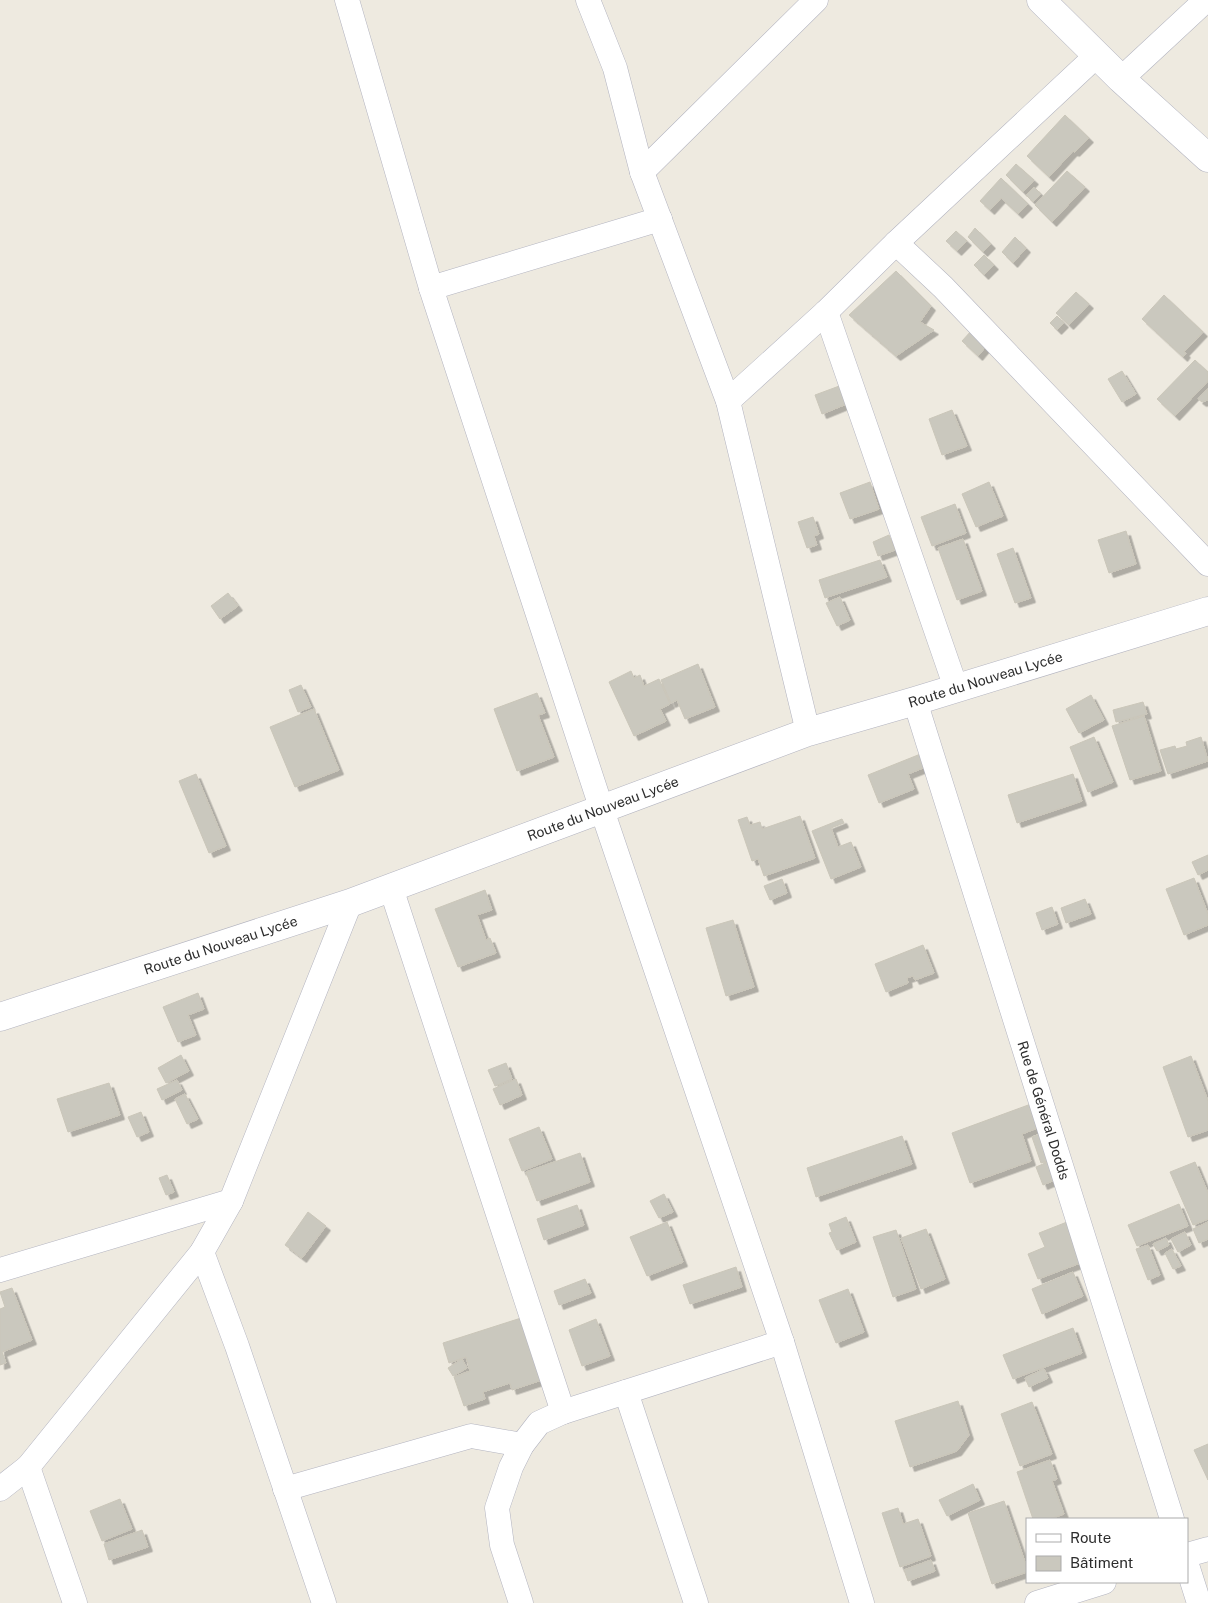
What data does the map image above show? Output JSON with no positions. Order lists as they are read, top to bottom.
{
  "streets": {
    "street": ["Route du Nouveau Lycée", "Rue de Général Dodds"]
  },
  "crossings": [
    ["Route du Nouveau Lycée", "Rue de Général Dodds"]
  ],
  "legend": ["Route", "Bâtiment"]
}
